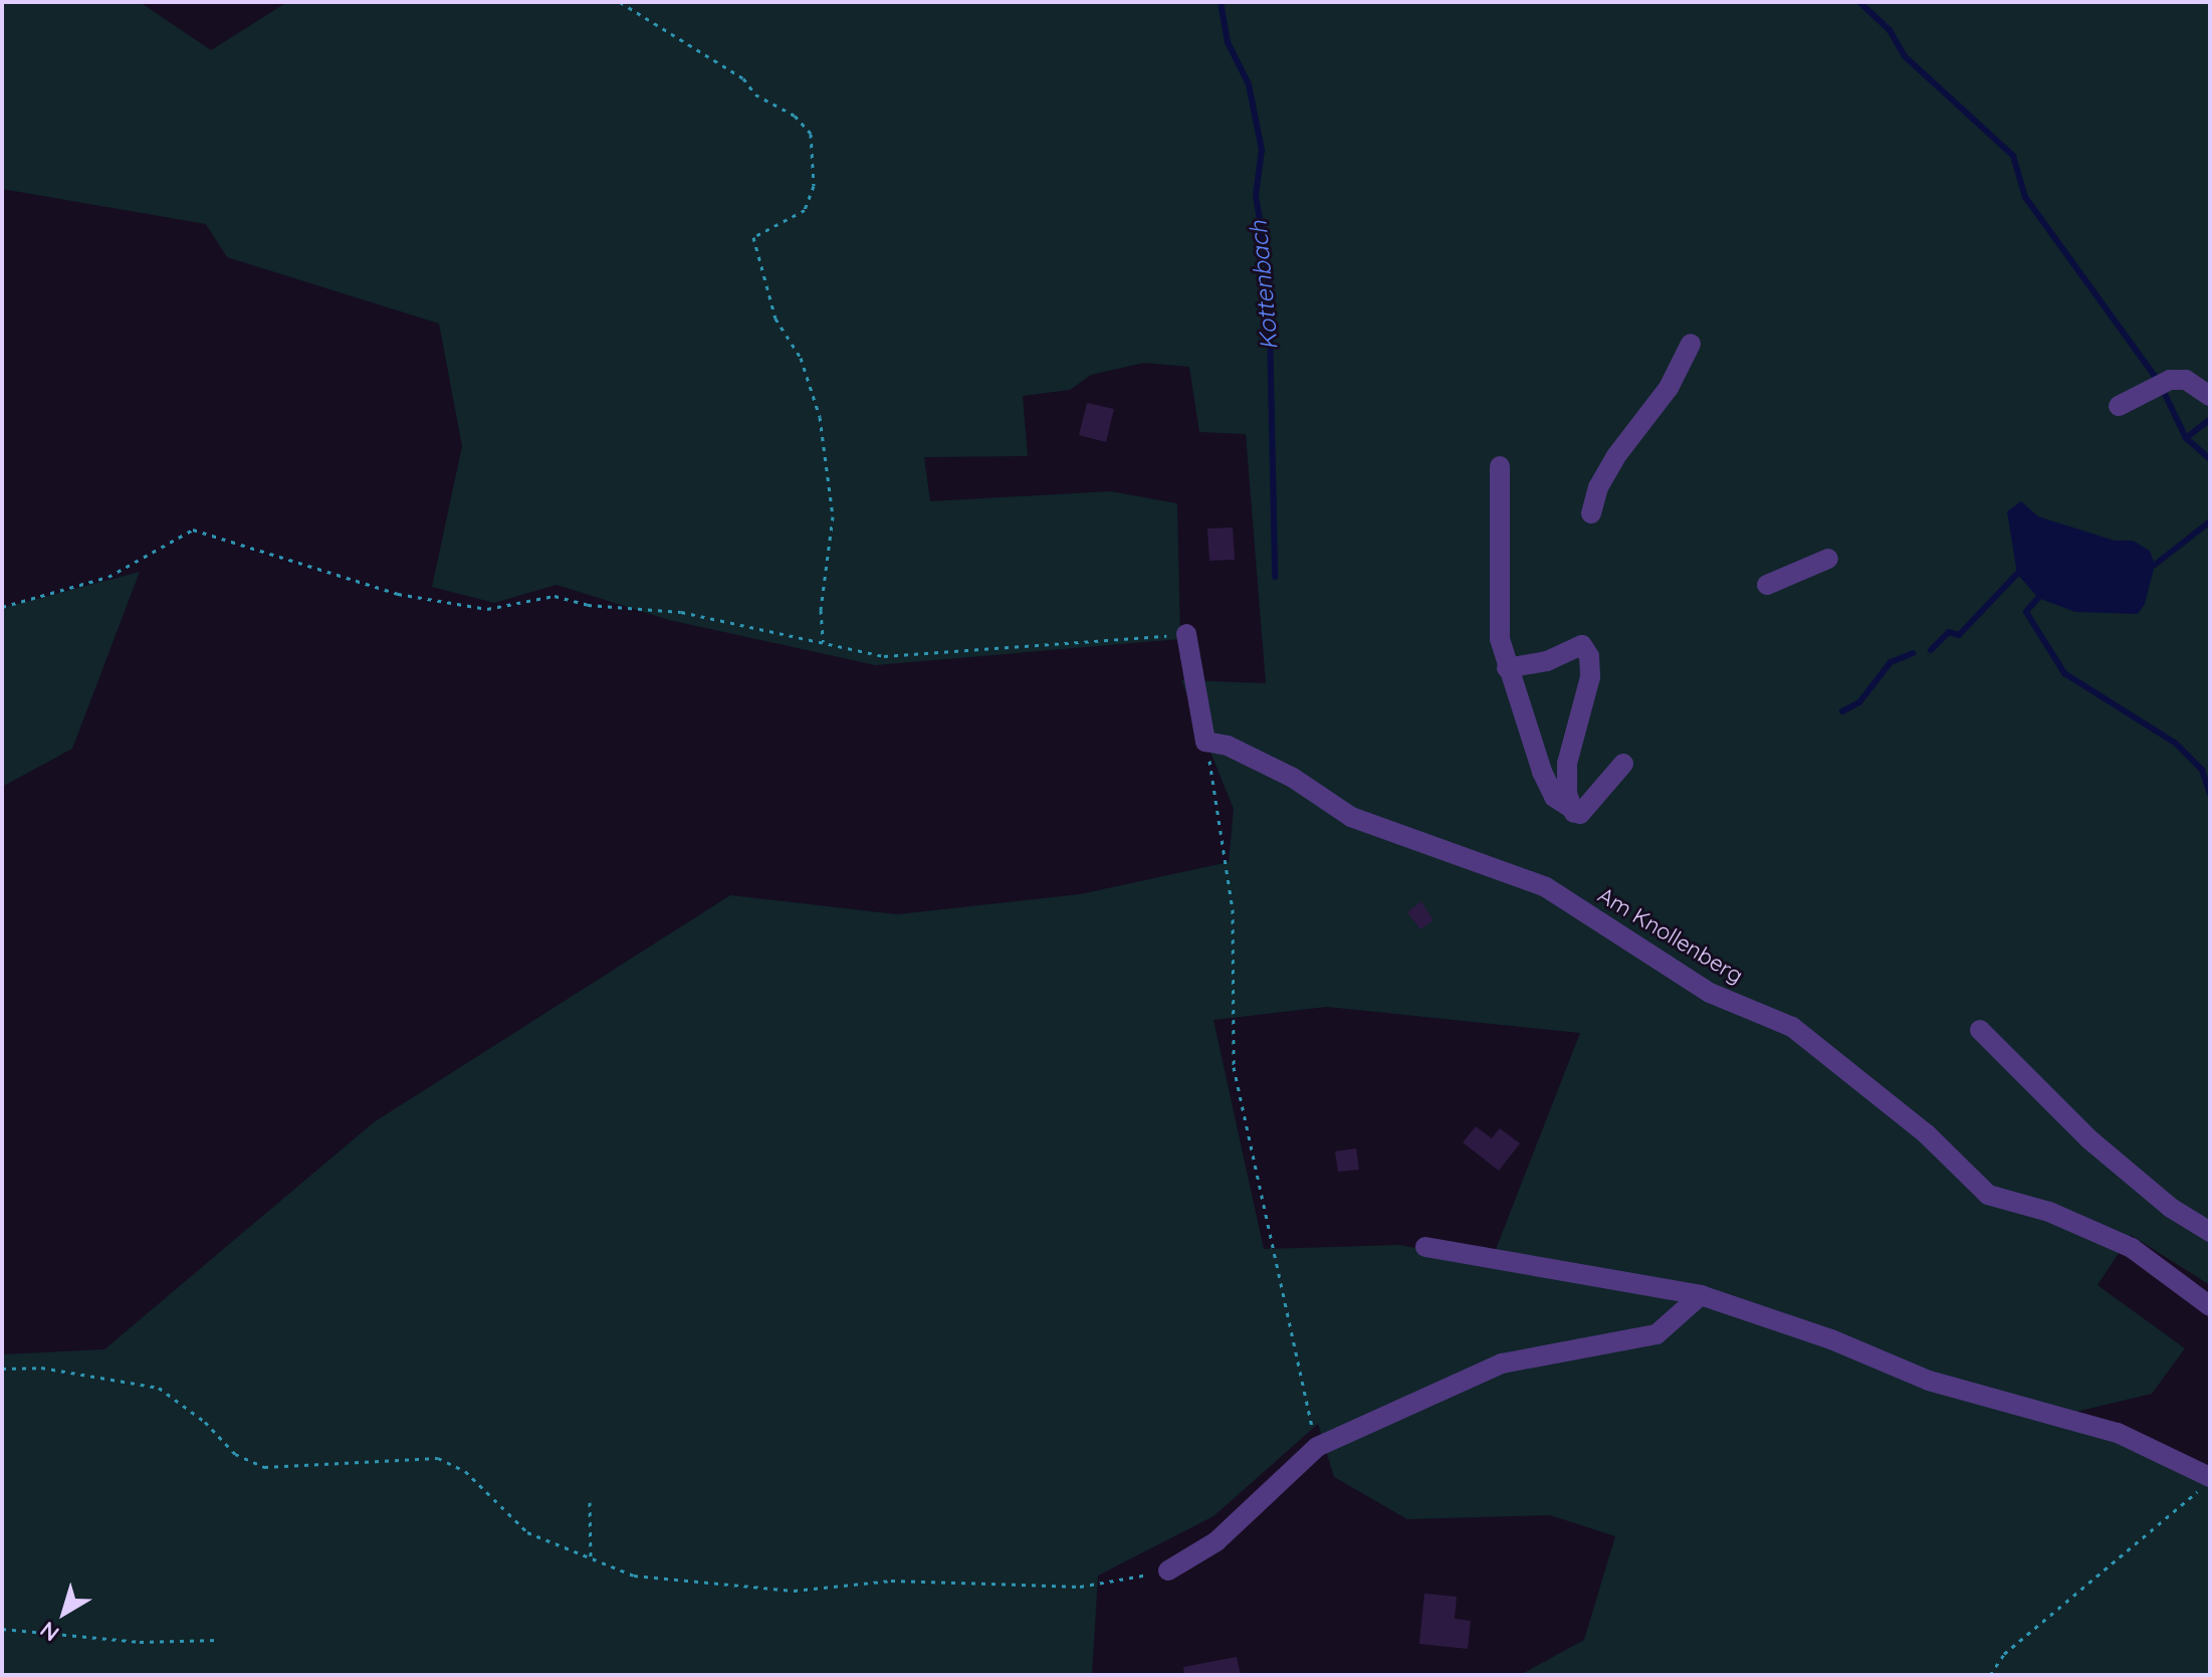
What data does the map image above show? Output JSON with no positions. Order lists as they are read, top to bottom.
{
  "streets": {
    "lane": ["Am Knollenberg"]
  },
  "water": ["Kottenbach"],
  "north": "bottom left"
}
